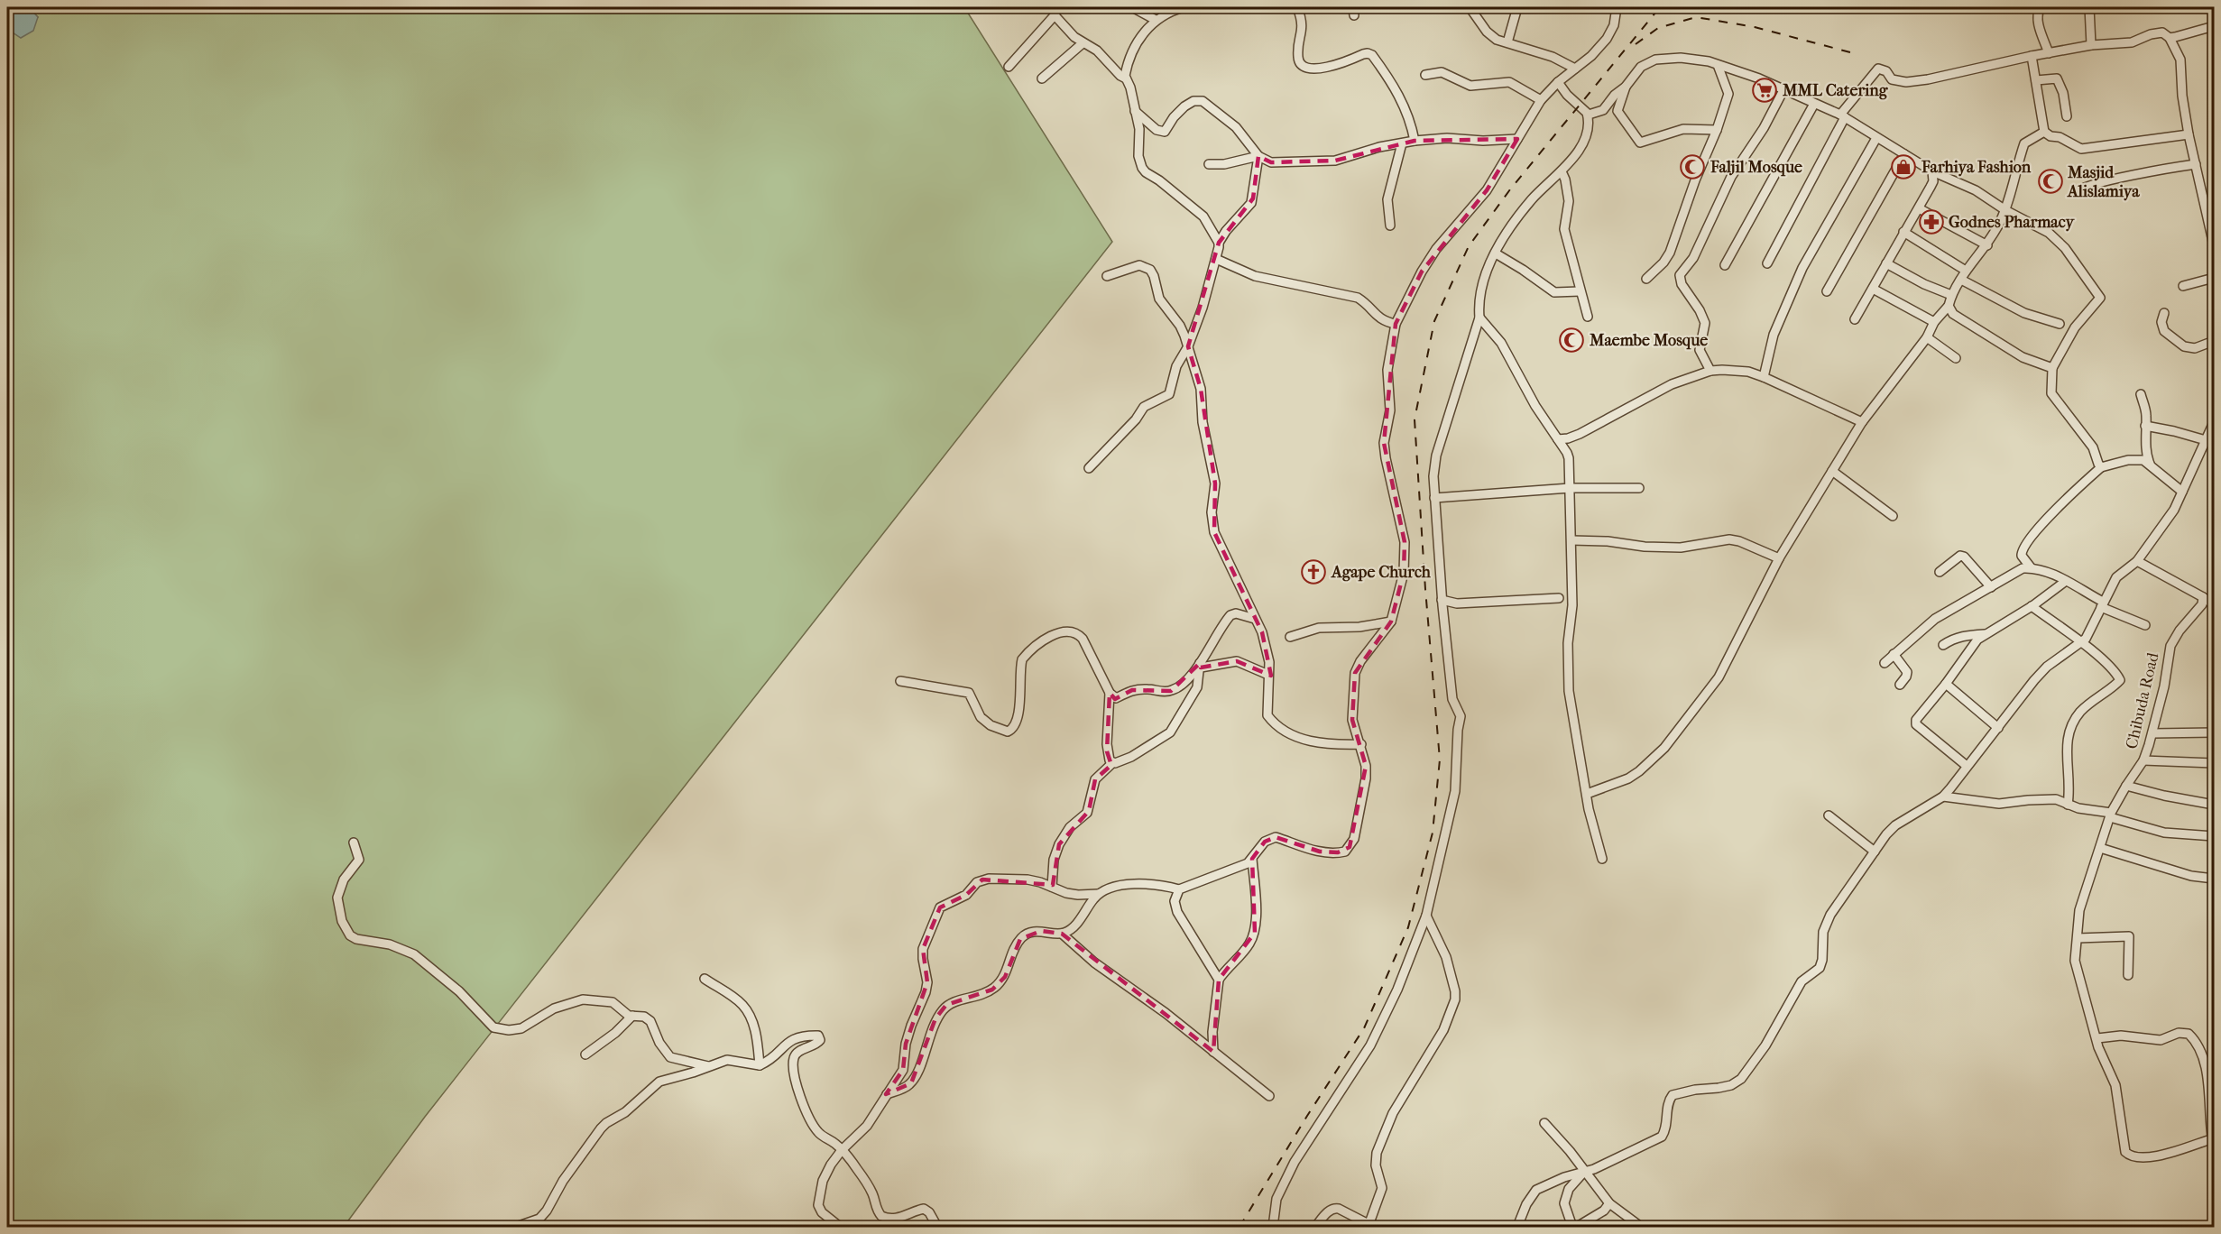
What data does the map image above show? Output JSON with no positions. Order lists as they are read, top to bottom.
{
  "streets": {
    "street": ["Chibuda Road"]
  },
  "places": {
    "supermarket": ["MML Catering"],
    "mosque": ["Faljil Mosque", "Masjid Alislamiya", "Maembe Mosque"],
    "shop": ["Farhiya Fashion"],
    "pharmacy": ["Godnes Pharmacy"],
    "church": ["Agape Church"]
  }
}
